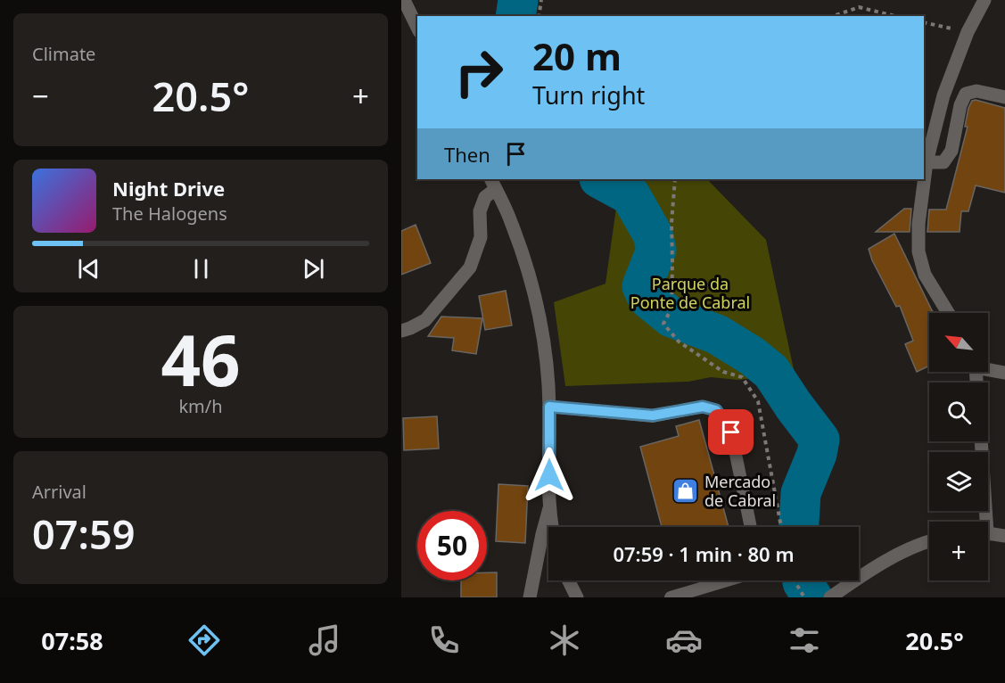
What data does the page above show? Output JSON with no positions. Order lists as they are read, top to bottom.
{
  "parks": ["Parque da Ponte de Cabral"],
  "places": {
    "shop": ["Mercado de Cabral"]
  },
  "north": "top left",
  "page": {
    "tile": [
      "Climate",
      ["46", "km/h"],
      ["Arrival", "07:59"]
    ],
    "turn": ["20 m", "Turn right"],
    "heat": ["−", "20.5°", "+"],
    "then": "Then",
    "song": ["Night Drive", "The Halogens"],
    "map_buttons": "+",
    "limit": "50",
    "trip": "07:59 · 1 min · 80 m",
    "tabs": ["07:58", "20.5°"]
  }
}
